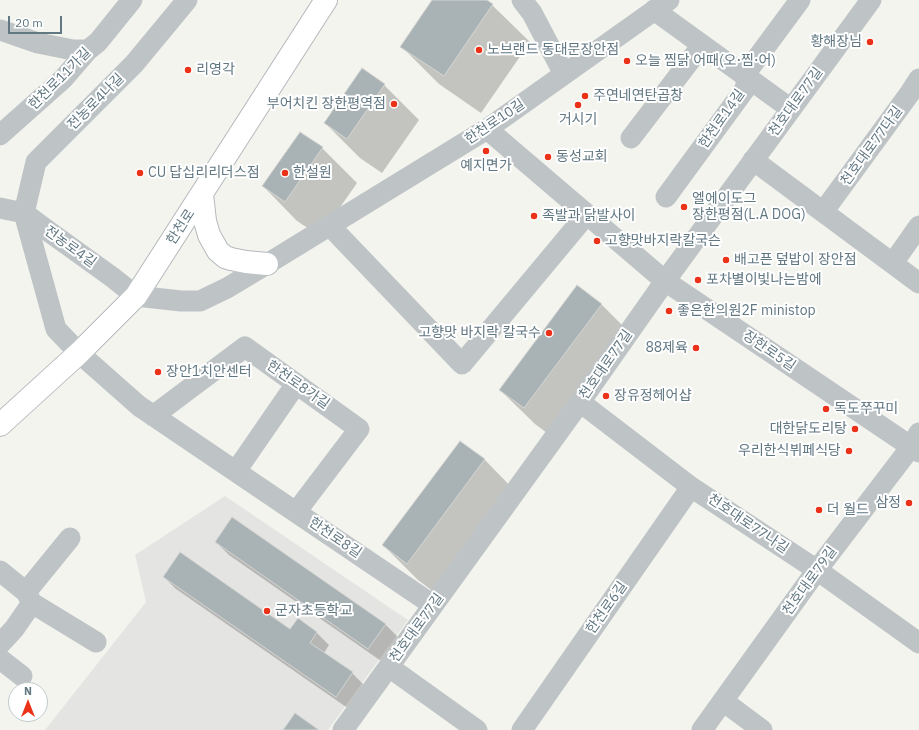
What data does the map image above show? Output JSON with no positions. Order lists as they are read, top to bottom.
{
  "streets": {
    "main road": ["한천로"],
    "street": [
      "한천로11가길",
      "전농로4나길",
      "천호대로77길",
      "한천로14길",
      "한천로10길",
      "천호대로77다길",
      "전농로4길",
      "장한로5길",
      "한천로8가길",
      "천호대로77나길",
      "한천로8길",
      "천호대로79길",
      "한천로6길"
    ]
  },
  "crossings": [
    ["전농로4나길", "전농로4길"],
    ["전농로4나길", "한천로8길"],
    ["천호대로77길", "한천로10길"],
    ["천호대로77길", "장한로5길"],
    ["천호대로77길", "천호대로77나길"],
    ["천호대로77길", "한천로8길"],
    ["한천로14길", "한천로10길"],
    ["한천로10길", "한천로"],
    ["한천로10길", "전농로4길"],
    ["한천로10길", "장한로5길"],
    ["한천로", "전농로4길"],
    ["한천로", "한천로8길"],
    ["전농로4길", "한천로8길"],
    ["장한로5길", "천호대로79길"],
    ["한천로8가길", "한천로8길"],
    ["천호대로77나길", "천호대로79길"],
    ["천호대로77나길", "한천로6길"]
  ],
  "places": [
    "황해장님",
    "노브랜드 동대문장안점",
    "오늘 찜닭 어때(오·찜·어)",
    "리영각",
    "주연네연탄곱창",
    "부어치킨 장한평역점",
    "거시기",
    "예지면가",
    "동성교회",
    "CU 답십리리더스점",
    "한설원",
    "엘에이도그 장한평점(L.A DOG)",
    "족발과 닭발사이",
    "고향맛바지락칼국슨",
    "배고픈 덮밥이 장안점",
    "포차별이빛나는밤에",
    "좋은한의원2F ministop",
    "고향맛 바지락 칼국수",
    "88제육",
    "장안1치안센터",
    "장유정헤어샵",
    "독도쭈꾸미",
    "대한닭도리탕",
    "우리한식뷔페식당",
    "삼정",
    "더 월드",
    "군자초등학교"
  ],
  "scale_bar": "20 m",
  "north": "top"
}
